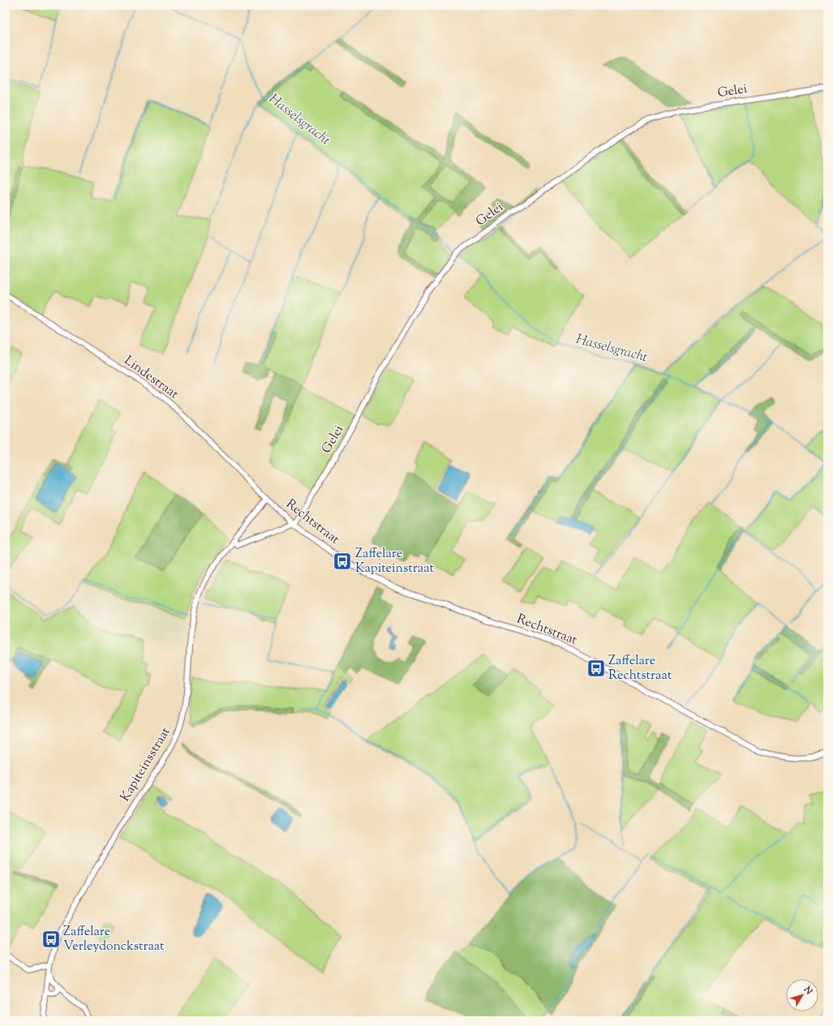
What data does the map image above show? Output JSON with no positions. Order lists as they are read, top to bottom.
{
  "streets": {
    "street": [
      "Gelei",
      "Lindestraat",
      "Rechtstraat",
      "Kapiteinsstraat"
    ]
  },
  "crossings": [
    ["Gelei", "Rechtstraat"],
    ["Lindestraat", "Rechtstraat"],
    ["Lindestraat", "Kapiteinsstraat"],
    ["Rechtstraat", "Kapiteinsstraat"]
  ],
  "water": ["Hasselsgracht"],
  "places": {
    "bus stop": ["Zaffelare Kapiteinstraat", "Zaffelare Rechtstraat", "Zaffelare Verleydonckstraat"]
  },
  "north": "top right"
}
